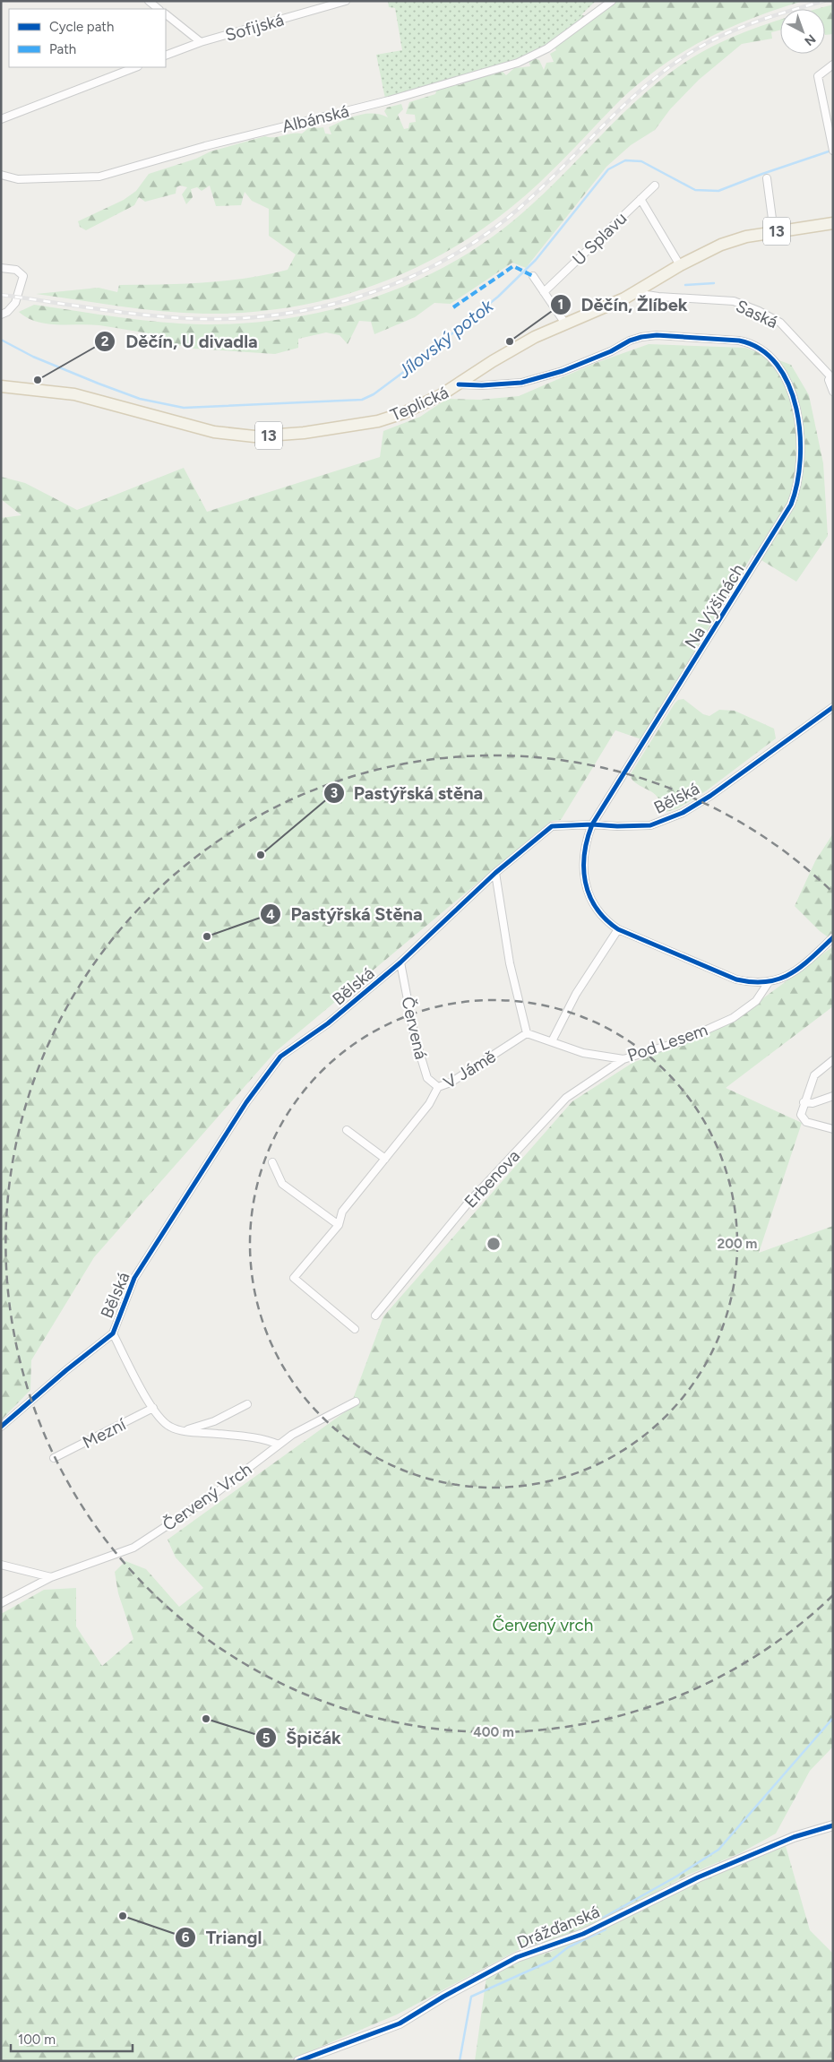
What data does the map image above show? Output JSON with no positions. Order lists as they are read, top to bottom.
{
  "streets": {
    "main road": ["13", "Teplická"],
    "street": [
      "Sofijská",
      "Albánská",
      "U Splavu",
      "Saská",
      "Na Výšinách",
      "Bělská",
      "Červená",
      "Pod Lesem",
      "V Jámě",
      "Erbenova",
      "Mezní",
      "Červený Vrch",
      "Drážďanská"
    ]
  },
  "crossings": [
    ["Saská", "Teplická"],
    ["Teplická", "Na Výšinách"],
    ["Na Výšinách", "Bělská"],
    ["Na Výšinách", "Pod Lesem"],
    ["Bělská", "Červená"],
    ["Červená", "V Jámě"],
    ["Pod Lesem", "Erbenova"]
  ],
  "water": ["Jílovský potok"],
  "parks": ["Červený vrch"],
  "places": [
    "Děčín, Žlíbek",
    "Děčín, U divadla",
    "Pastýřská stěna",
    "Pastýřská Stěna",
    "Špičák",
    "Triangl"
  ],
  "legend": ["Cycle path", "Path"],
  "scale_bar": "100 m",
  "north": "bottom right",
  "rings": ["200 m", "400 m"]
}
